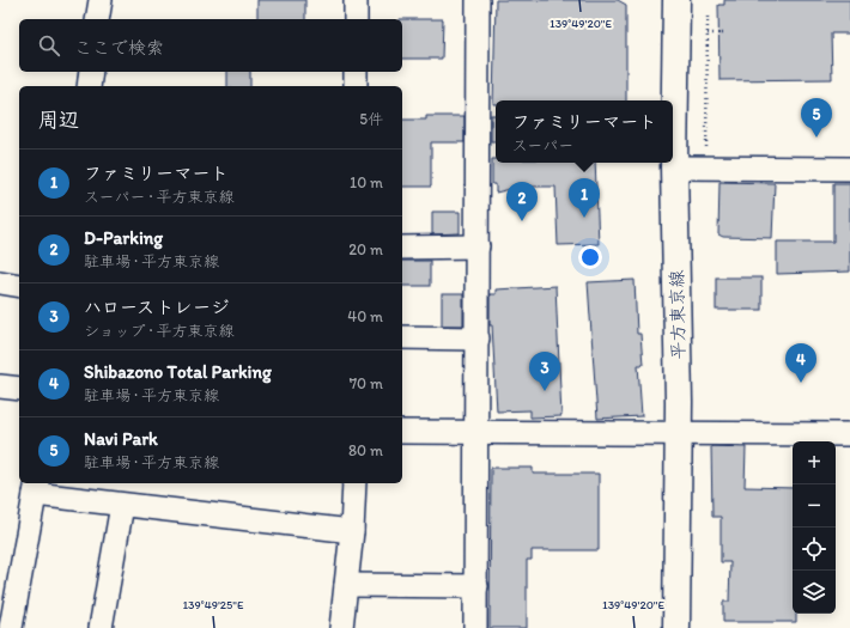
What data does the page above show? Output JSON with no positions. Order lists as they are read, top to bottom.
{
  "streets": {
    "main road": ["平方東京線"]
  },
  "page": {
    "search": "ここで検索",
    "heading": ["周辺", "5件"],
    "pins": [
      "5",
      "1",
      "2",
      "4",
      "3"
    ],
    "popup": ["ファミリーマート", "スーパー"],
    "list": [
      {
        "mark": "1",
        "name": "ファミリーマート",
        "note": "スーパー · 平方東京線",
        "value": "10 m"
      },
      {
        "mark": "2",
        "name": "D-Parking",
        "note": "駐車場 · 平方東京線",
        "value": "20 m"
      },
      {
        "mark": "3",
        "name": "ハローストレージ",
        "note": "ショップ · 平方東京線",
        "value": "40 m"
      },
      {
        "mark": "4",
        "name": "Shibazono Total Parking",
        "note": "駐車場 · 平方東京線",
        "value": "70 m"
      },
      {
        "mark": "5",
        "name": "Navi Park",
        "note": "駐車場 · 平方東京線",
        "value": "80 m"
      }
    ],
    "map_buttons": ["+", "−"]
  },
  "coordinates": ["139°49'20\"E", "139°49'25\"E"]
}
